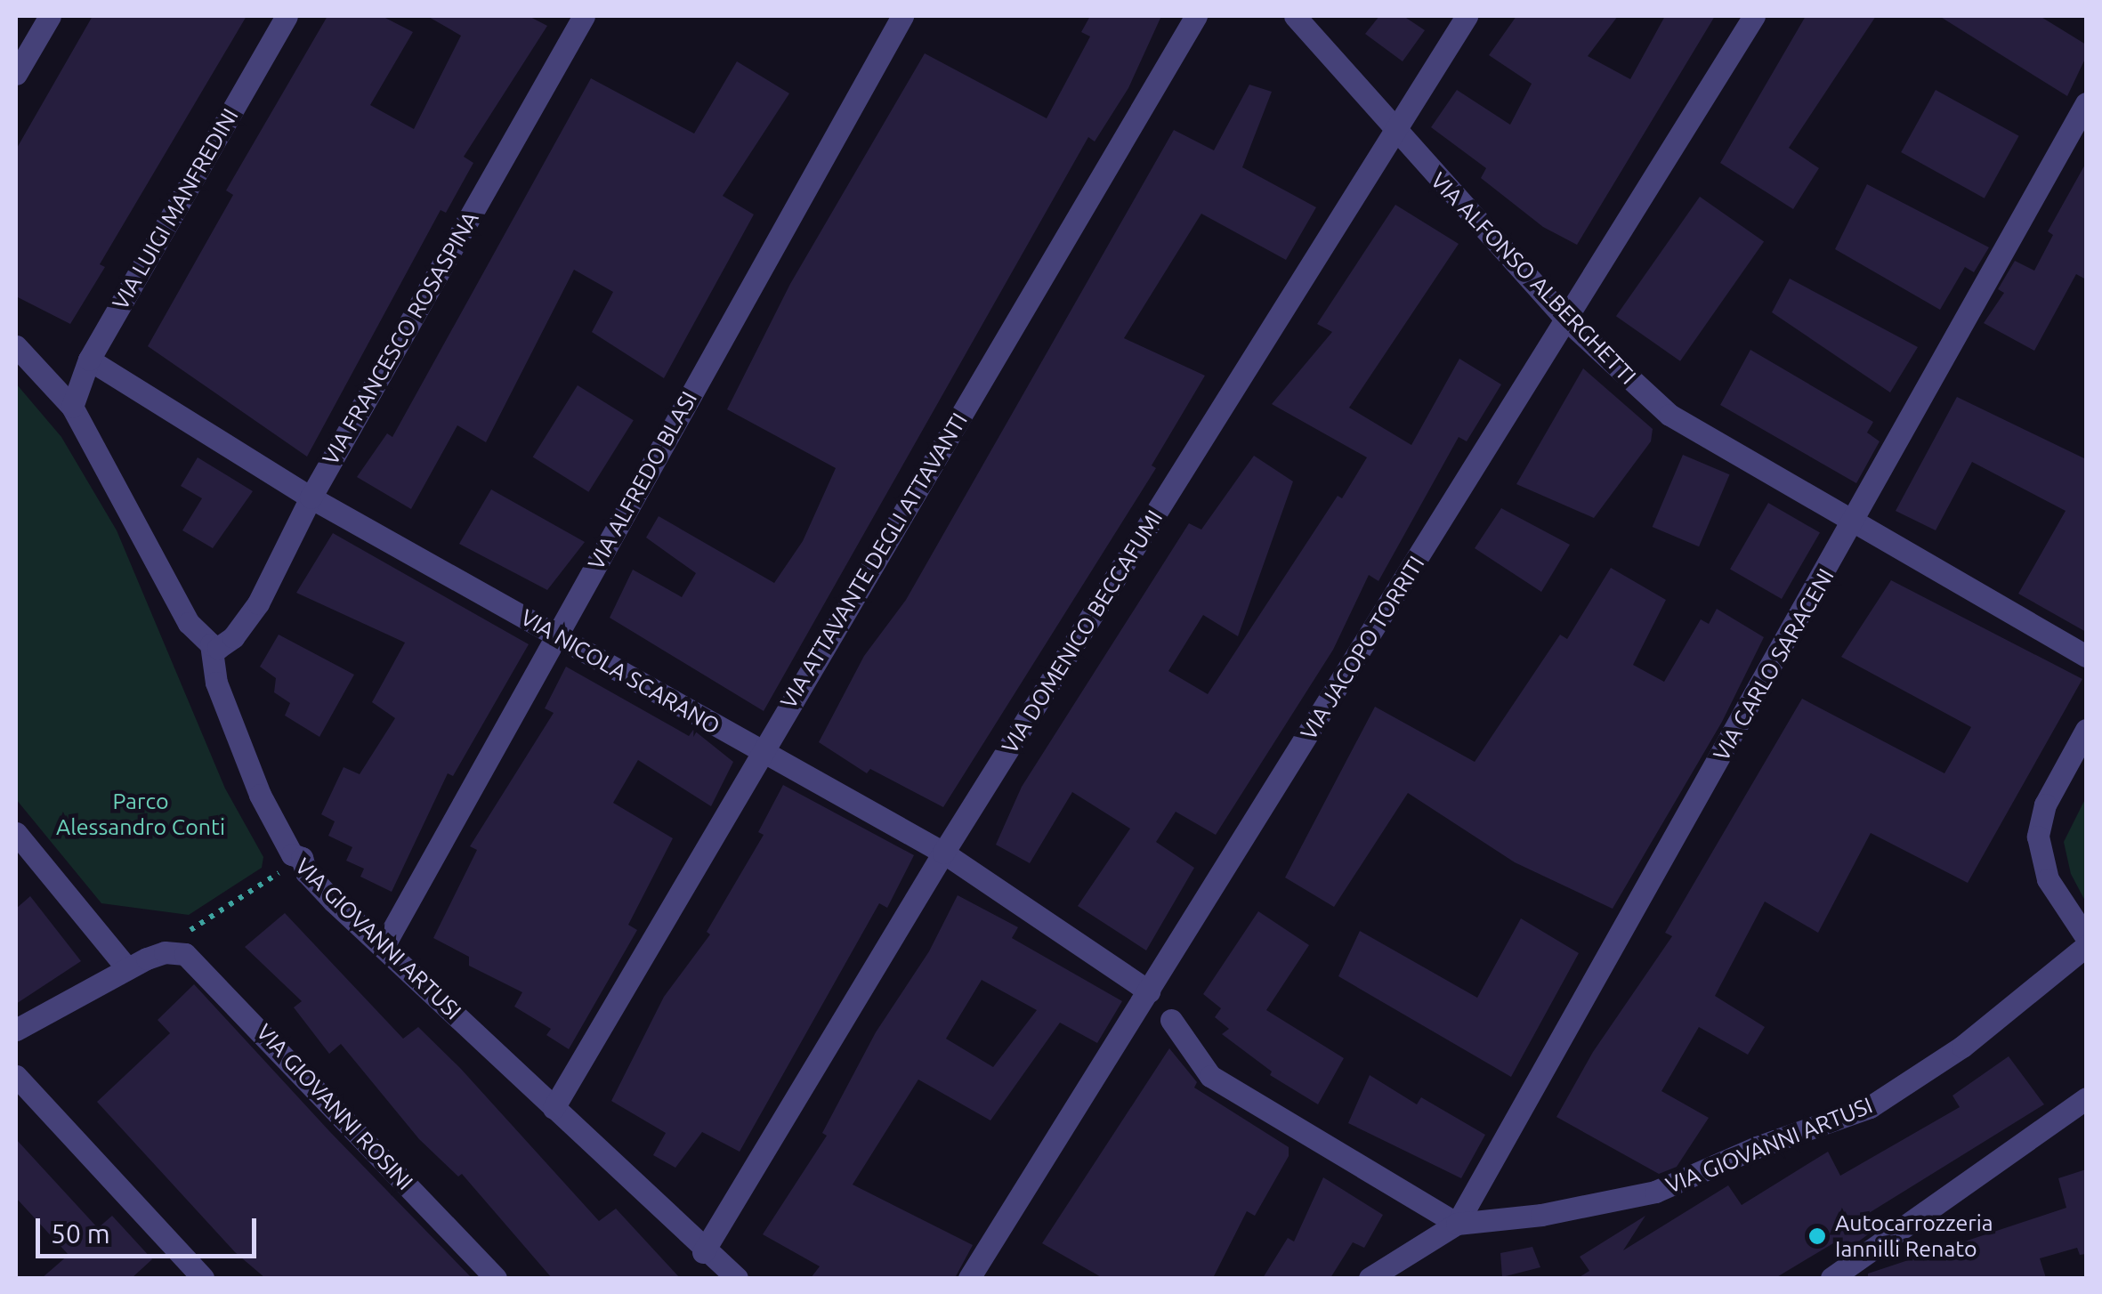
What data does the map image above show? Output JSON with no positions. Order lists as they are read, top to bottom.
{
  "streets": {
    "street": [
      "VIA LUIGI MANFREDINI",
      "VIA ALFONSO ALBERGHETTI",
      "VIA FRANCESCO ROSASPINA",
      "VIA ALFREDO BLASI",
      "VIA ATTAVANTE DEGLI ATTAVANTI",
      "VIA DOMENICO BECCAFUMI",
      "VIA JACOPO TORRITI",
      "VIA CARLO SARACENI",
      "VIA NICOLA SCARANO",
      "VIA GIOVANNI ARTUSI",
      "VIA GIOVANNI ROSINI"
    ]
  },
  "crossings": [
    ["VIA LUIGI MANFREDINI", "VIA NICOLA SCARANO"],
    ["VIA ALFONSO ALBERGHETTI", "VIA DOMENICO BECCAFUMI"],
    ["VIA ALFONSO ALBERGHETTI", "VIA JACOPO TORRITI"],
    ["VIA ALFONSO ALBERGHETTI", "VIA CARLO SARACENI"],
    ["VIA FRANCESCO ROSASPINA", "VIA NICOLA SCARANO"],
    ["VIA FRANCESCO ROSASPINA", "VIA GIOVANNI ARTUSI"],
    ["VIA ALFREDO BLASI", "VIA NICOLA SCARANO"],
    ["VIA ALFREDO BLASI", "VIA GIOVANNI ARTUSI"],
    ["VIA ATTAVANTE DEGLI ATTAVANTI", "VIA NICOLA SCARANO"],
    ["VIA ATTAVANTE DEGLI ATTAVANTI", "VIA GIOVANNI ARTUSI"],
    ["VIA DOMENICO BECCAFUMI", "VIA NICOLA SCARANO"],
    ["VIA DOMENICO BECCAFUMI", "VIA GIOVANNI ARTUSI"],
    ["VIA JACOPO TORRITI", "VIA NICOLA SCARANO"],
    ["VIA CARLO SARACENI", "VIA GIOVANNI ARTUSI"]
  ],
  "parks": ["Parco Alessandro Conti"],
  "places": ["Autocarrozzeria Iannilli Renato"],
  "scale_bar": "50 m"
}
